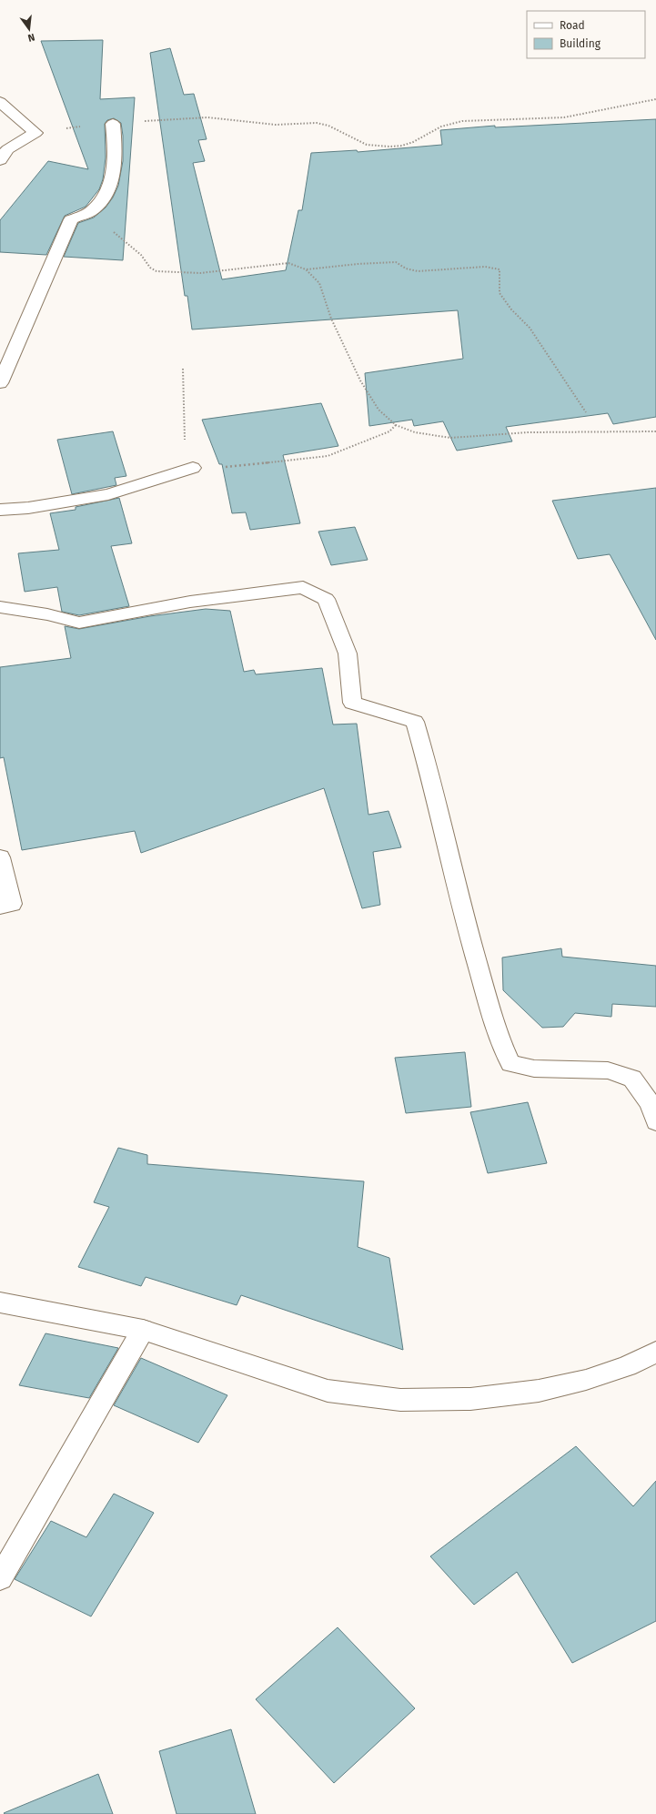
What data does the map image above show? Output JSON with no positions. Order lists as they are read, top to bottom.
{
  "legend": ["Road", "Building"],
  "north": "bottom"
}
